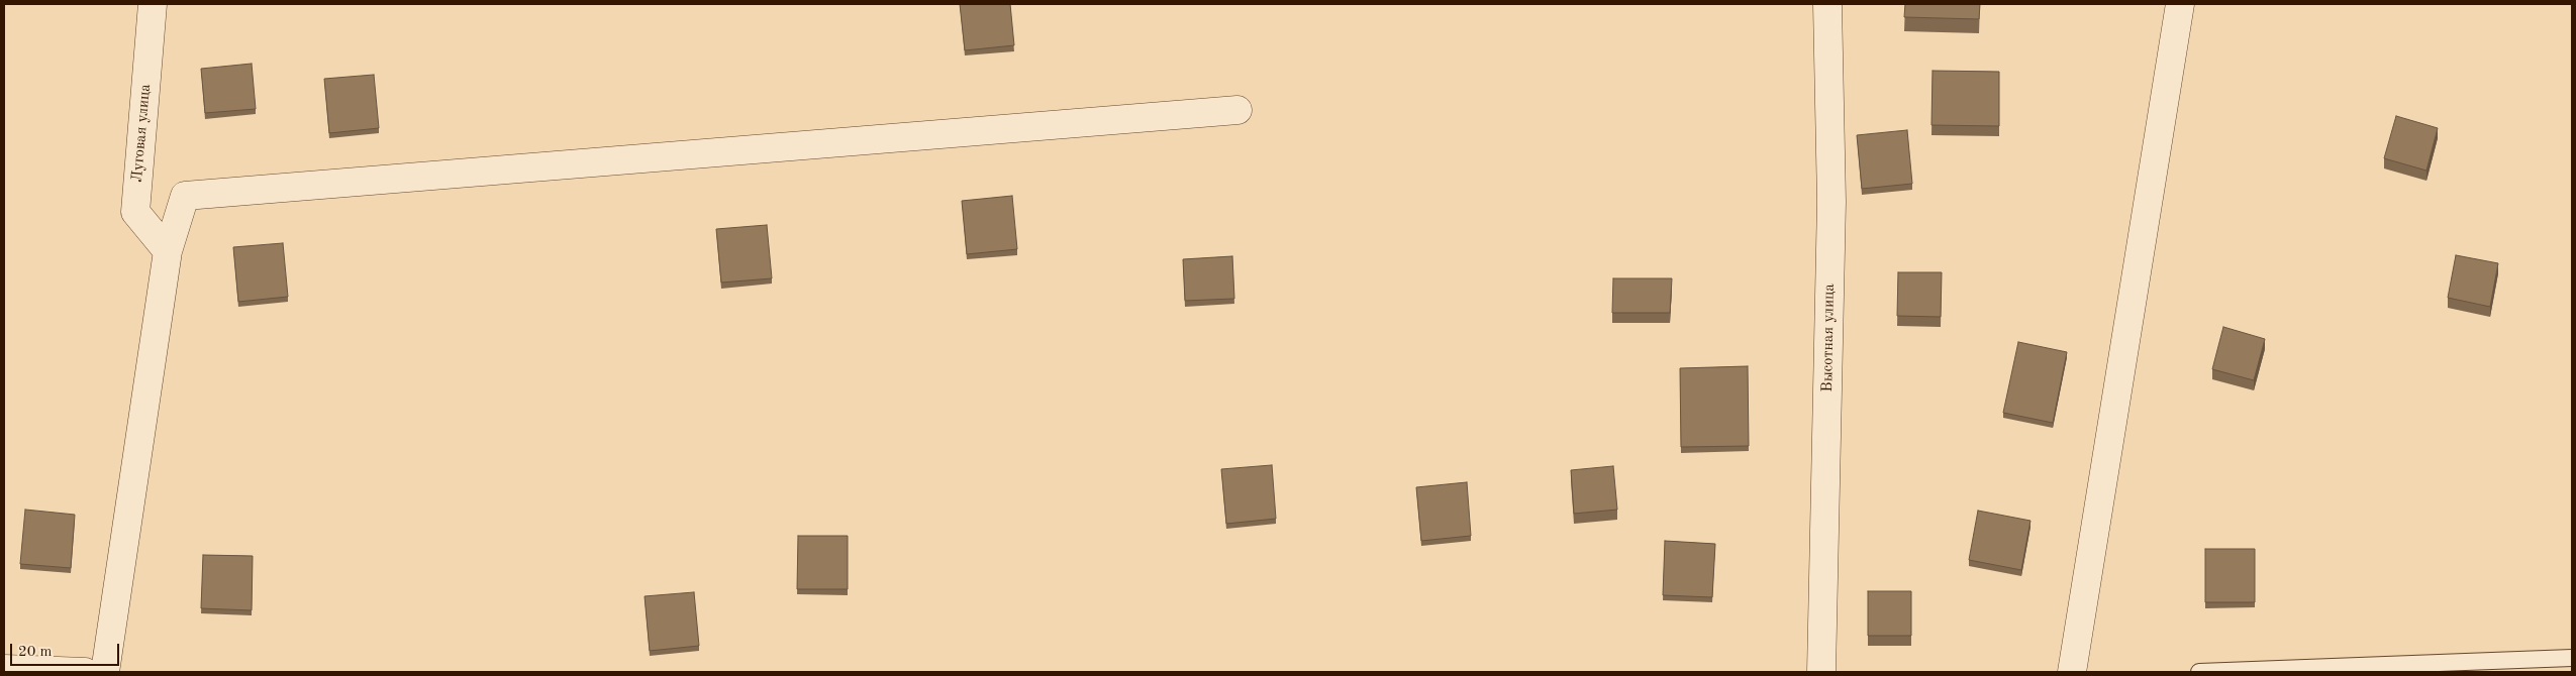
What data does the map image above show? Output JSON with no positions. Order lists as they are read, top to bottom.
{
  "streets": {
    "street": ["Луговая улица", "Высотная улица"]
  },
  "scale_bar": "20 m"
}
